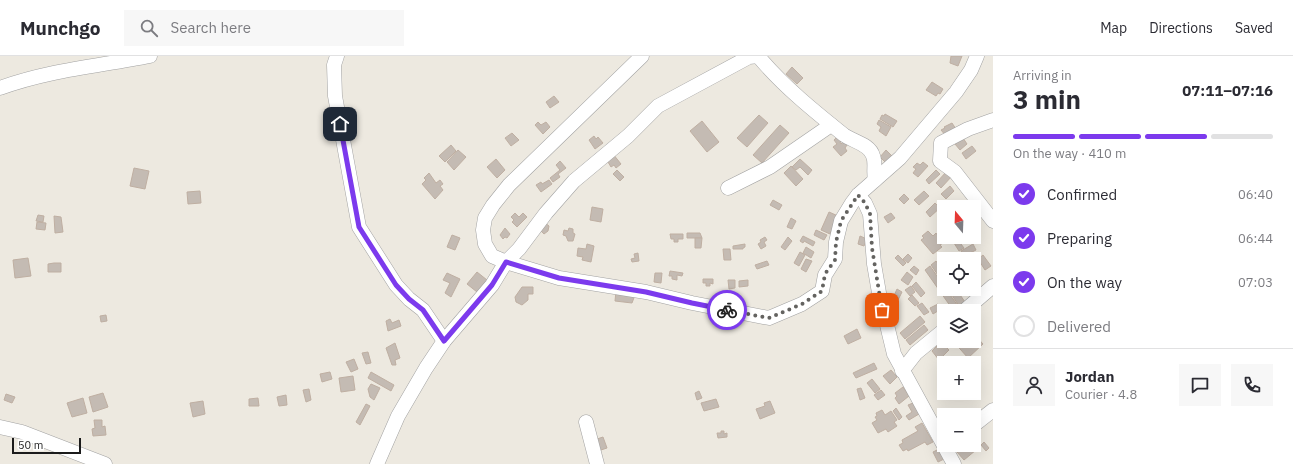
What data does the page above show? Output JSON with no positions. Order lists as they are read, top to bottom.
{
  "scale_bar": "50 m",
  "north": "top",
  "page": {
    "header": "Munchgo",
    "search": "Search here",
    "nav": ["Map", "Directions", "Saved"],
    "heading": ["3 min", "Arriving in", "07:11–07:16"],
    "panel": ["Jordan", "Courier · 4.8"],
    "bar": "On the way · 410 m",
    "list": [
      ["Confirmed", "06:40"],
      ["Preparing", "06:44"],
      ["On the way", "07:03"],
      "Delivered"
    ],
    "map_buttons": ["+", "−"],
    "scale": "50 m"
  }
}
